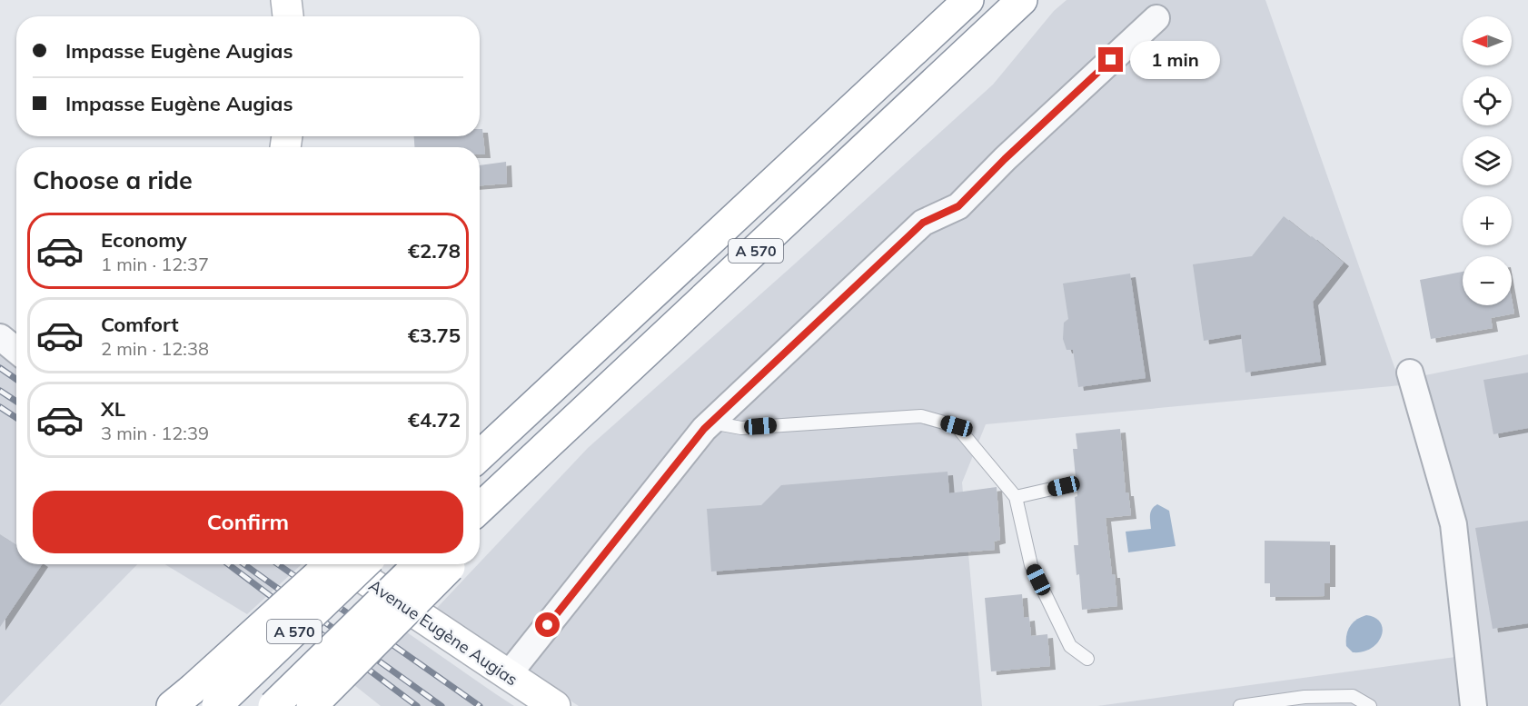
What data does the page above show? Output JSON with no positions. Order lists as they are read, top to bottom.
{
  "streets": {
    "main road": ["A 570", "Avenue Eugène Augias"]
  },
  "north": "left",
  "page": {
    "map_buttons": ["+", "−"],
    "banner": ["Impasse Eugène Augias", "Impasse Eugène Augias"],
    "bubble": "1 min",
    "heading": "Choose a ride",
    "list": [
      {
        "name": "Economy",
        "note": "1 min · 12:37",
        "value": "€2.78"
      },
      {
        "name": "Comfort",
        "note": "2 min · 12:38",
        "value": "€3.75"
      },
      {
        "name": "XL",
        "note": "3 min · 12:39",
        "value": "€4.72"
      }
    ],
    "buttons": "Confirm"
  }
}
